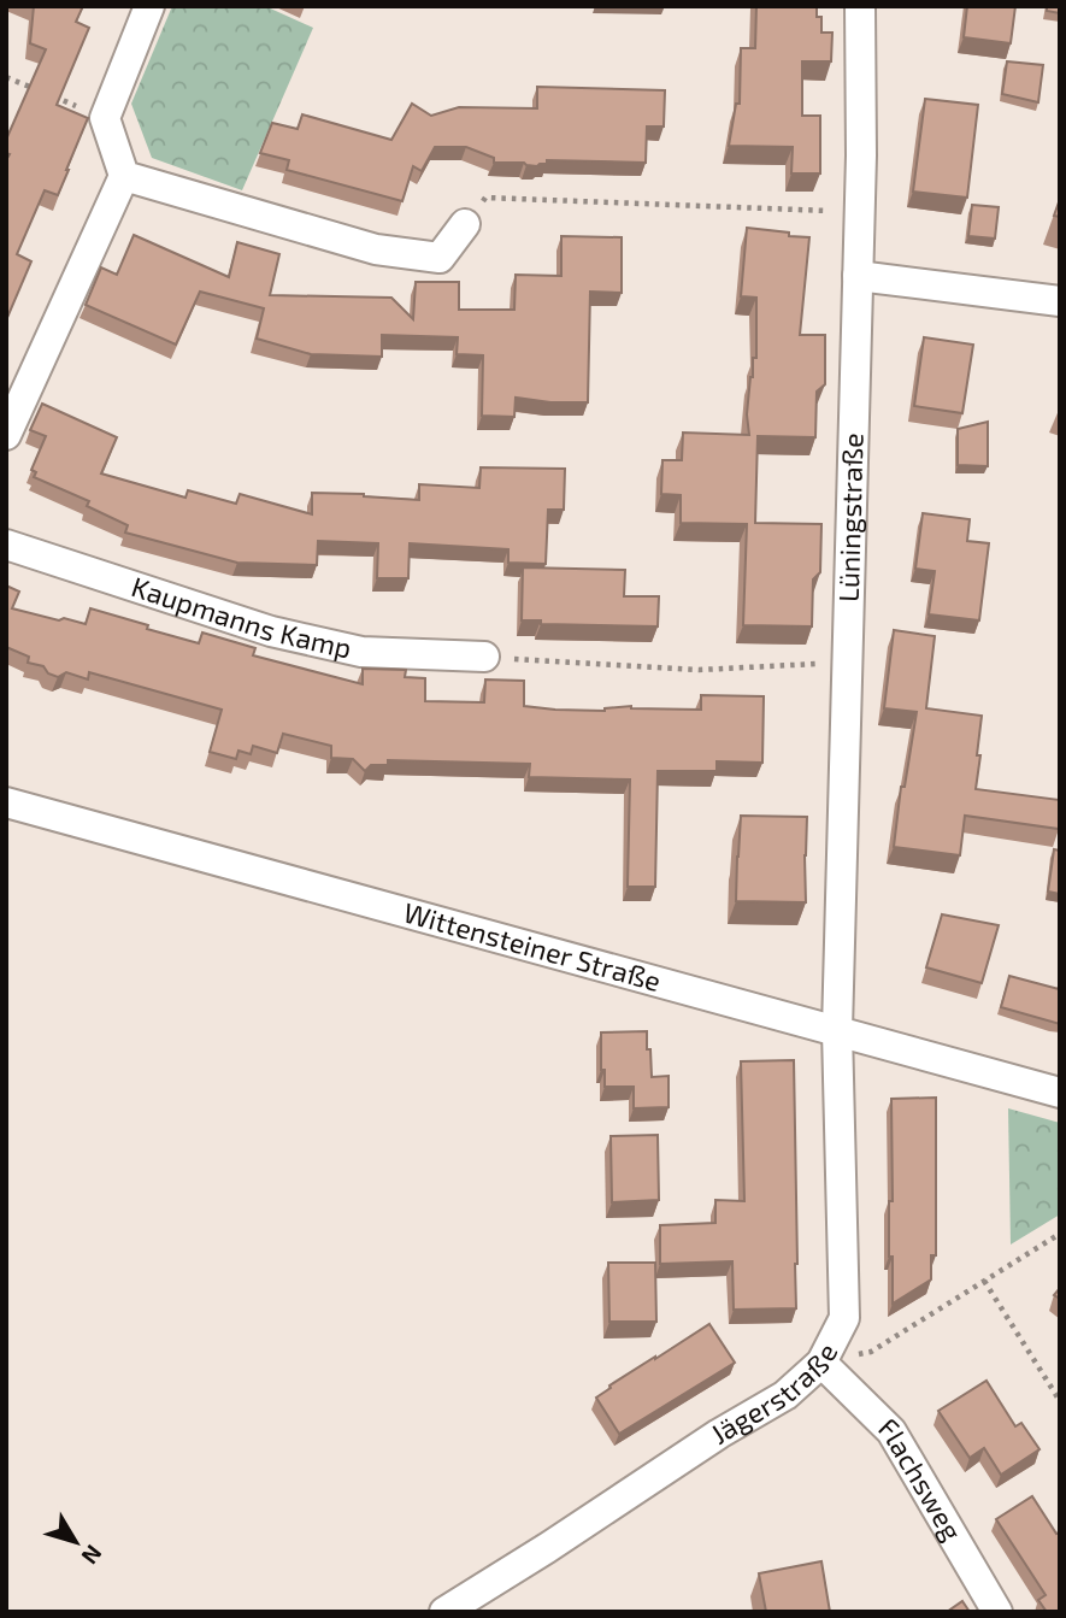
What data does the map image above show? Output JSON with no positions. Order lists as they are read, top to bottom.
{
  "streets": {
    "street": [
      "Lüningstraße",
      "Kaupmanns Kamp",
      "Wittensteiner Straße",
      "Jägerstraße",
      "Flachsweg"
    ]
  },
  "crossings": [
    ["Lüningstraße", "Wittensteiner Straße"],
    ["Lüningstraße", "Jägerstraße"],
    ["Wittensteiner Straße", "Jägerstraße"],
    ["Jägerstraße", "Flachsweg"]
  ],
  "north": "bottom right"
}
